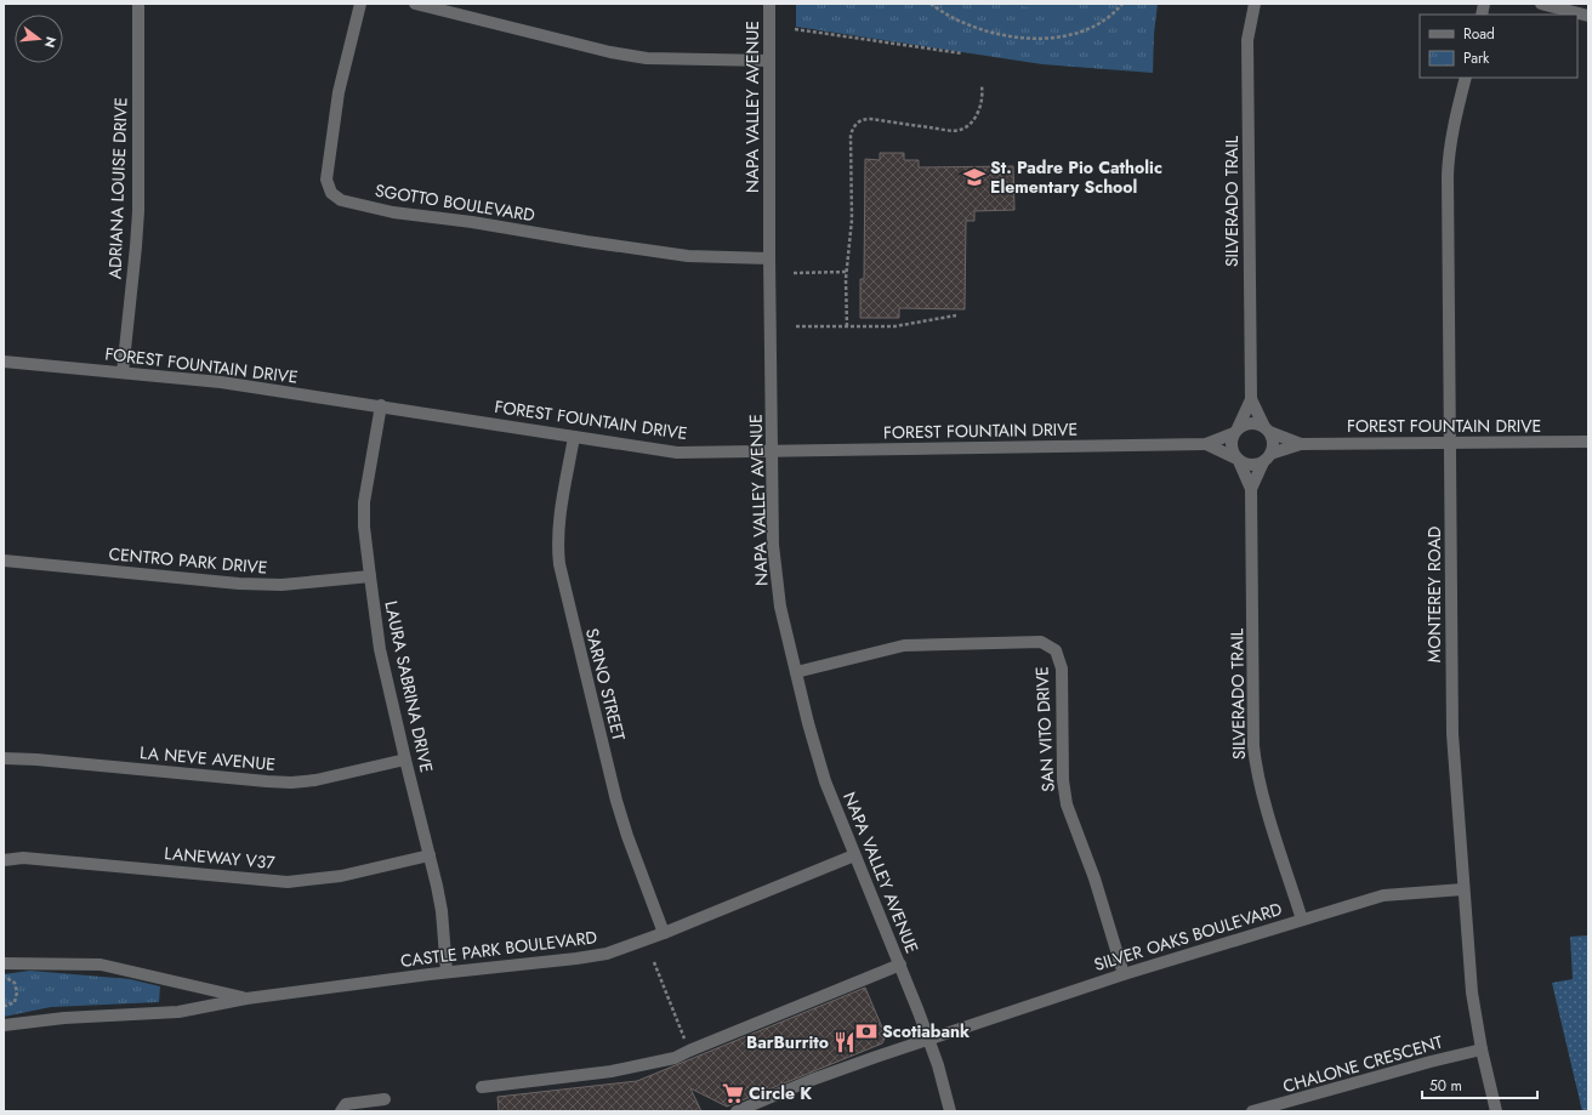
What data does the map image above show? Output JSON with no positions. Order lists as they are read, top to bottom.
{
  "streets": {
    "street": [
      "NAPA VALLEY AVENUE",
      "ADRIANA LOUISE DRIVE",
      "SILVERADO TRAIL",
      "SGOTTO BOULEVARD",
      "FOREST FOUNTAIN DRIVE",
      "CENTRO PARK DRIVE",
      "MONTEREY ROAD",
      "SARNO STREET",
      "LAURA SABRINA DRIVE",
      "SAN VITO DRIVE",
      "LA NEVE AVENUE",
      "LANEWAY V37",
      "SILVER OAKS BOULEVARD",
      "CASTLE PARK BOULEVARD",
      "CHALONE CRESCENT"
    ]
  },
  "crossings": [
    ["NAPA VALLEY AVENUE", "SGOTTO BOULEVARD"],
    ["NAPA VALLEY AVENUE", "FOREST FOUNTAIN DRIVE"],
    ["NAPA VALLEY AVENUE", "SAN VITO DRIVE"],
    ["NAPA VALLEY AVENUE", "SILVER OAKS BOULEVARD"],
    ["NAPA VALLEY AVENUE", "CASTLE PARK BOULEVARD"],
    ["ADRIANA LOUISE DRIVE", "FOREST FOUNTAIN DRIVE"],
    ["SILVERADO TRAIL", "FOREST FOUNTAIN DRIVE"],
    ["SILVERADO TRAIL", "SILVER OAKS BOULEVARD"],
    ["FOREST FOUNTAIN DRIVE", "MONTEREY ROAD"],
    ["FOREST FOUNTAIN DRIVE", "SARNO STREET"],
    ["FOREST FOUNTAIN DRIVE", "LAURA SABRINA DRIVE"],
    ["CENTRO PARK DRIVE", "LAURA SABRINA DRIVE"],
    ["MONTEREY ROAD", "SILVER OAKS BOULEVARD"],
    ["MONTEREY ROAD", "CHALONE CRESCENT"],
    ["SARNO STREET", "CASTLE PARK BOULEVARD"],
    ["LAURA SABRINA DRIVE", "LA NEVE AVENUE"],
    ["LAURA SABRINA DRIVE", "LANEWAY V37"],
    ["LAURA SABRINA DRIVE", "CASTLE PARK BOULEVARD"],
    ["SAN VITO DRIVE", "SILVER OAKS BOULEVARD"]
  ],
  "places": {
    "school or university": ["St. Padre Pio Catholic Elementary School"],
    "bank": ["Scotiabank"],
    "restaurant": ["BarBurrito"],
    "supermarket": ["Circle K"]
  },
  "legend": ["Road", "Park"],
  "scale_bar": "50 m",
  "north": "right"
}
